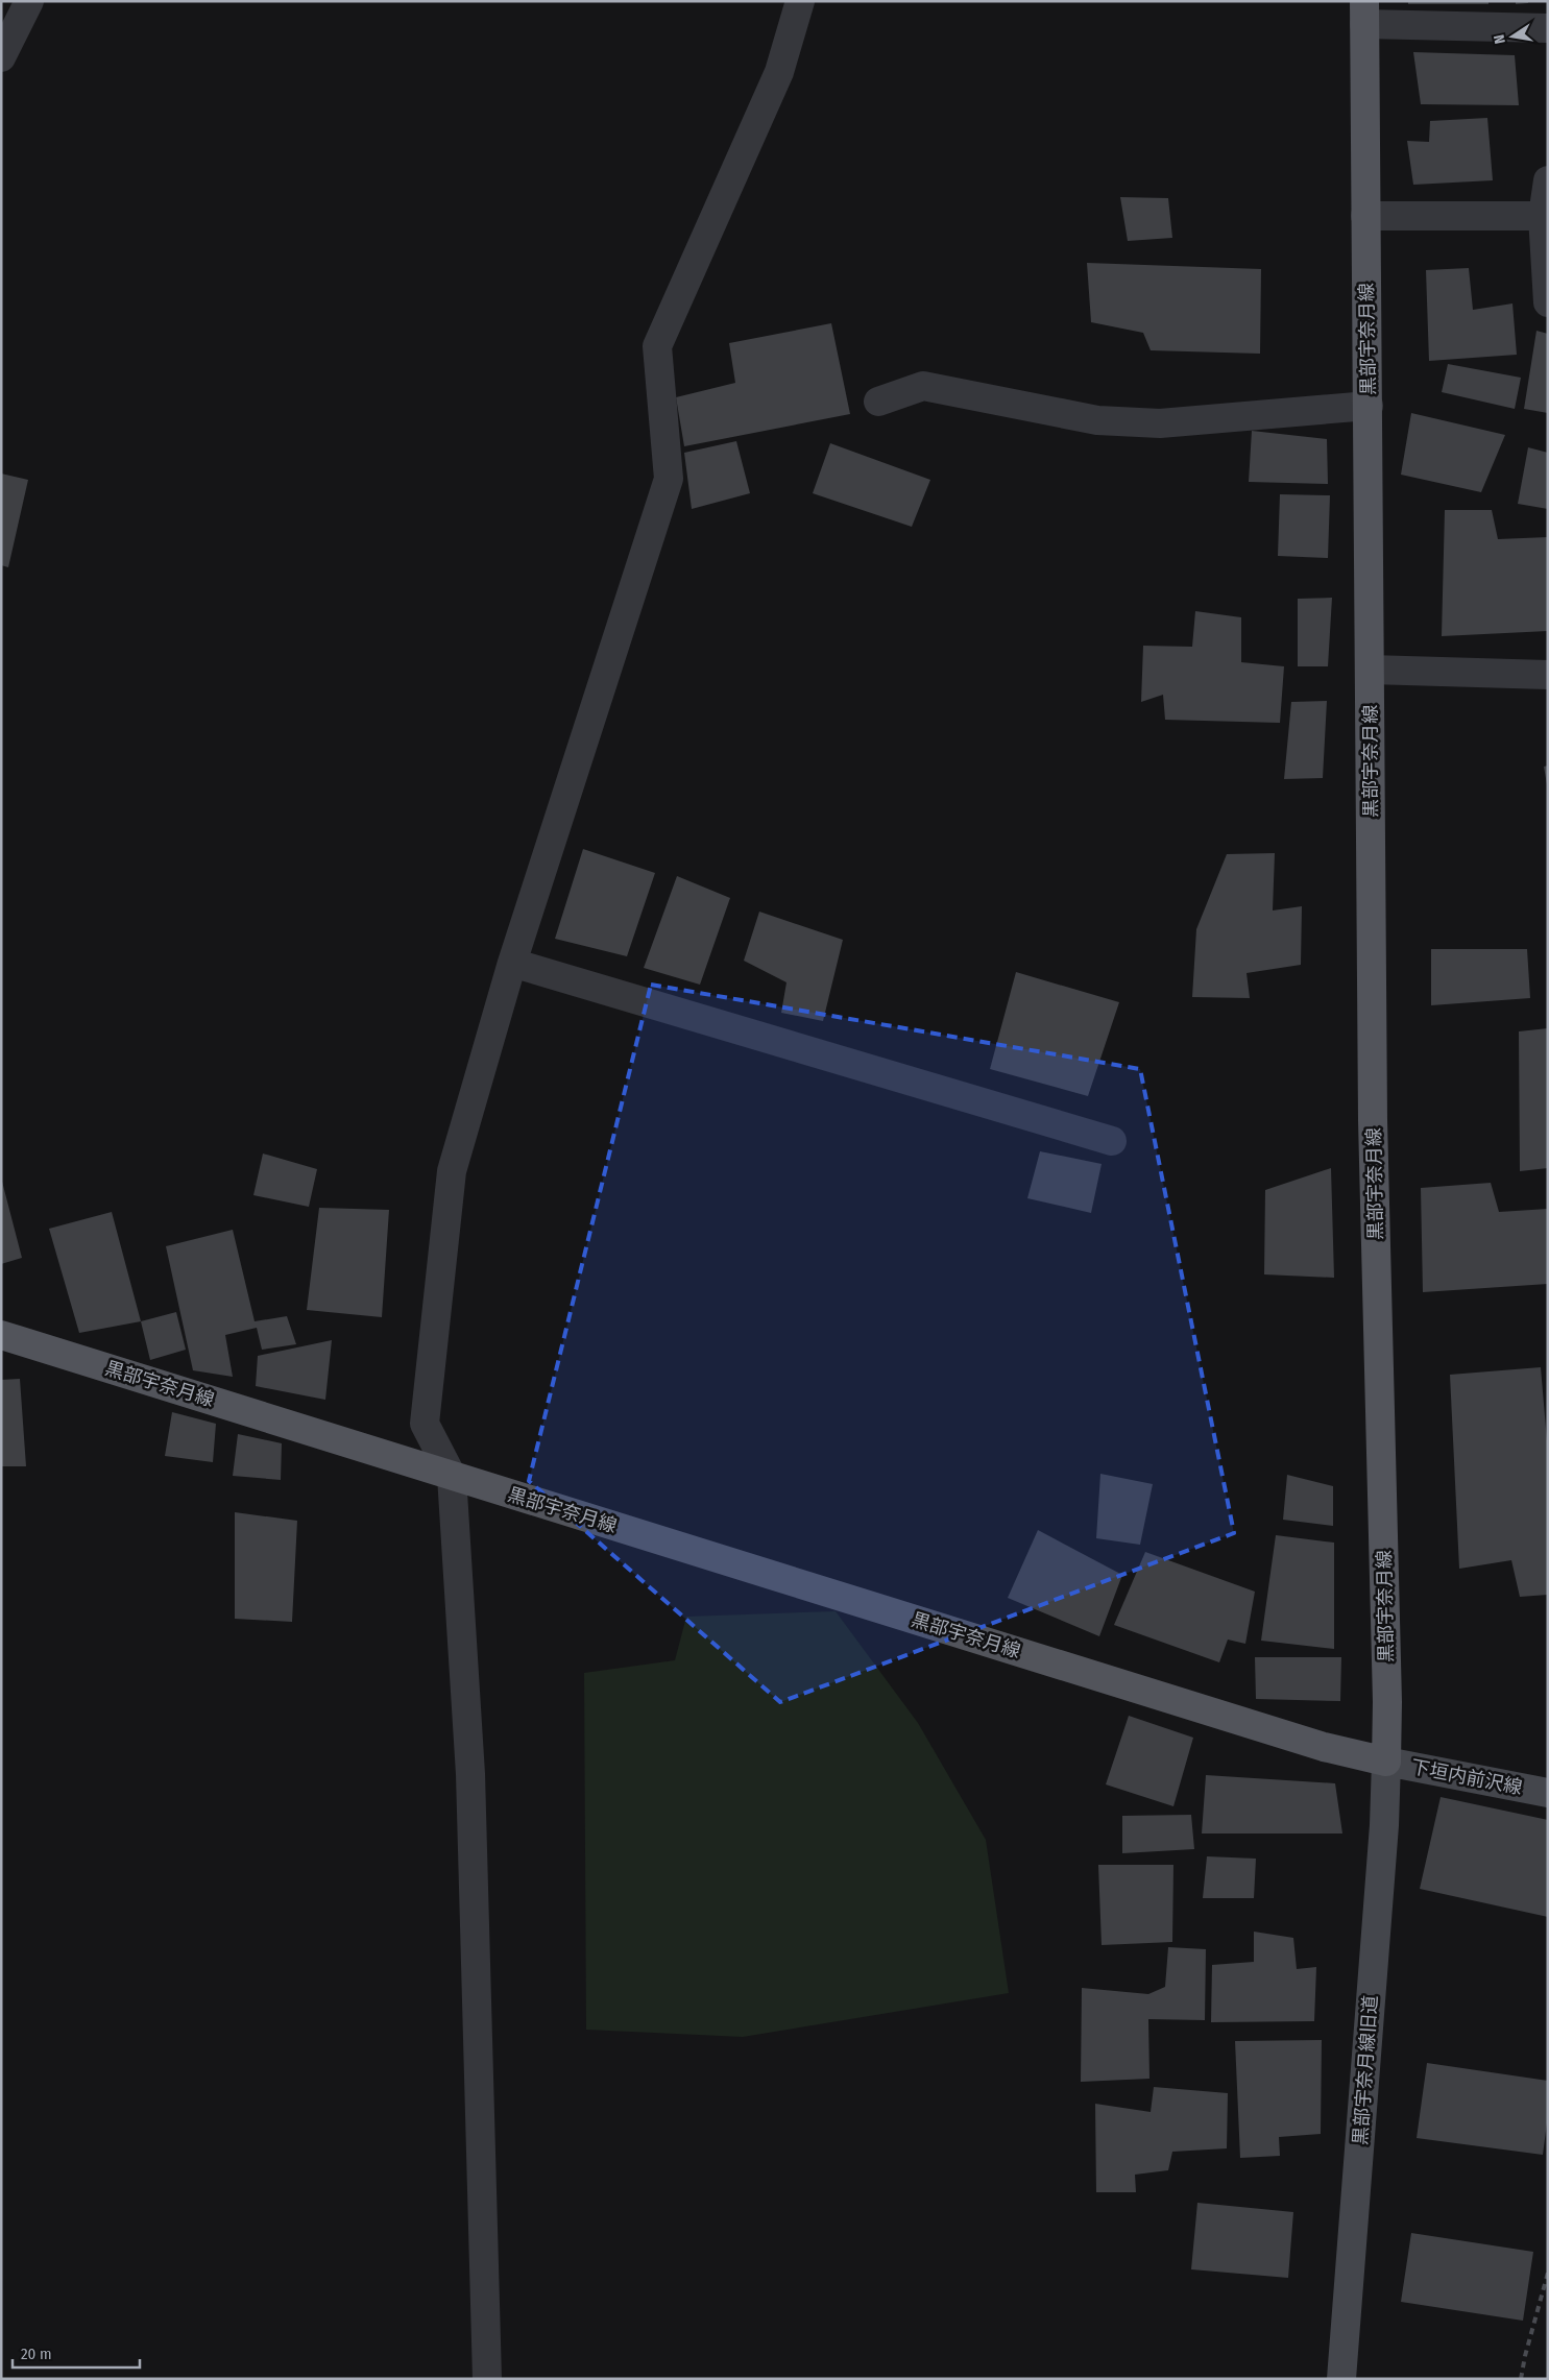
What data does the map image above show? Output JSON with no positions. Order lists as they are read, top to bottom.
{
  "streets": {
    "main road": ["黒部宇奈月線"],
    "street": ["下垣内前沢線", "黒部宇奈月線旧道"]
  },
  "crossings": [
    ["黒部宇奈月線", "下垣内前沢線"],
    ["黒部宇奈月線", "黒部宇奈月線旧道"],
    ["下垣内前沢線", "黒部宇奈月線旧道"]
  ],
  "scale_bar": "20 m",
  "north": "left"
}
